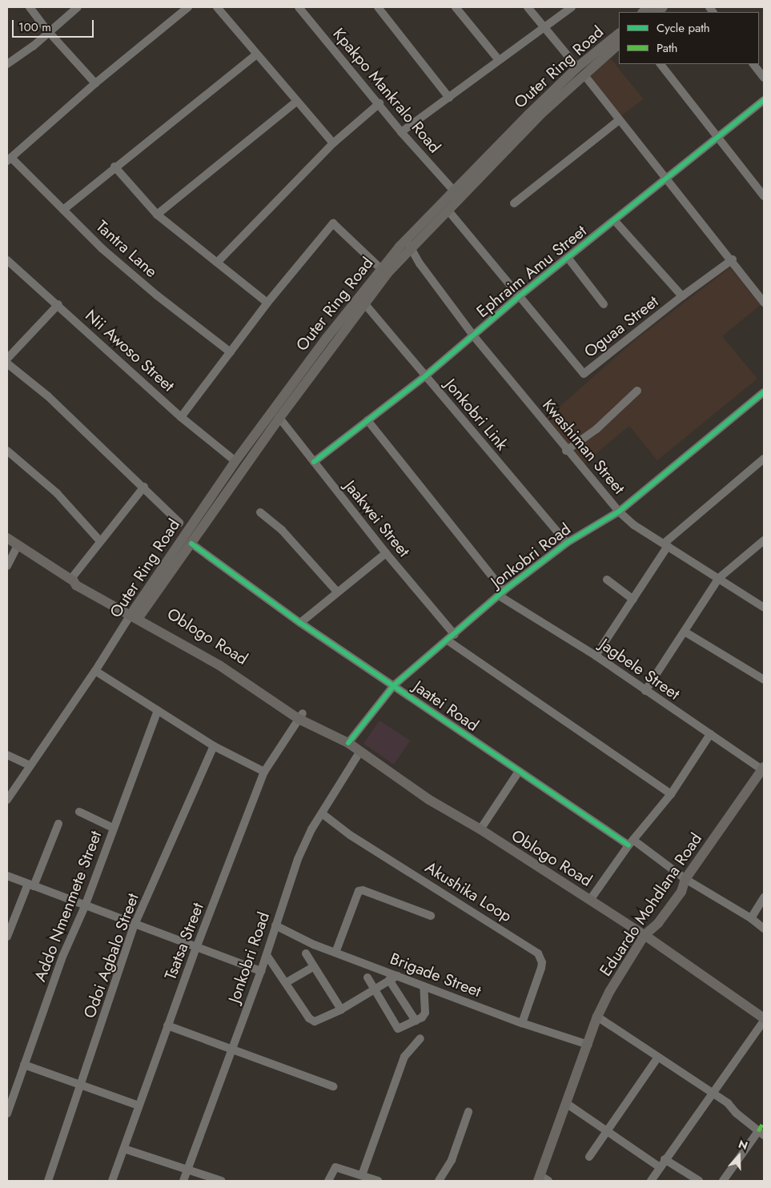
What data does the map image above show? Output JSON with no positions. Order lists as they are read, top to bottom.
{
  "streets": {
    "main road": ["Outer Ring Road", "Oblogo Road", "Eduardo Mohdlana Road"],
    "street": [
      "Kpakpo Mankralo Road",
      "Tantra Lane",
      "Ephraim Amu Street",
      "Oguaa Street",
      "Nii Awoso Street",
      "Jonkobri Link",
      "Kwashiman Street",
      "Jaakwei Street",
      "Jonkobri Road",
      "Jagbele Street",
      "Jaatei Road",
      "Akushika Loop",
      "Addo Nmenmete Street",
      "Tsatsa Street",
      "Odoi Agbalo Street",
      "Brigade Street"
    ]
  },
  "crossings": [
    ["Outer Ring Road", "Kpakpo Mankralo Road"],
    ["Outer Ring Road", "Oguaa Street"],
    ["Outer Ring Road", "Nii Awoso Street"],
    ["Outer Ring Road", "Jonkobri Link"],
    ["Outer Ring Road", "Kwashiman Street"],
    ["Outer Ring Road", "Jaakwei Street"],
    ["Outer Ring Road", "Oblogo Road"],
    ["Outer Ring Road", "Jaatei Road"],
    ["Ephraim Amu Street", "Oguaa Street"],
    ["Ephraim Amu Street", "Jonkobri Link"],
    ["Ephraim Amu Street", "Kwashiman Street"],
    ["Ephraim Amu Street", "Jaakwei Street"],
    ["Ephraim Amu Street", "Jagbele Street"],
    ["Jonkobri Link", "Jonkobri Road"],
    ["Kwashiman Street", "Jonkobri Road"],
    ["Jaakwei Street", "Jonkobri Road"],
    ["Jonkobri Road", "Oblogo Road"],
    ["Jonkobri Road", "Jagbele Street"],
    ["Jonkobri Road", "Jaatei Road"],
    ["Jonkobri Road", "Akushika Loop"],
    ["Jonkobri Road", "Brigade Street"],
    ["Oblogo Road", "Eduardo Mohdlana Road"],
    ["Oblogo Road", "Tsatsa Street"],
    ["Jagbele Street", "Eduardo Mohdlana Road"],
    ["Jaatei Road", "Eduardo Mohdlana Road"],
    ["Akushika Loop", "Brigade Street"],
    ["Eduardo Mohdlana Road", "Brigade Street"]
  ],
  "legend": ["Cycle path", "Path"],
  "scale_bar": "100 m",
  "north": "top"
}
